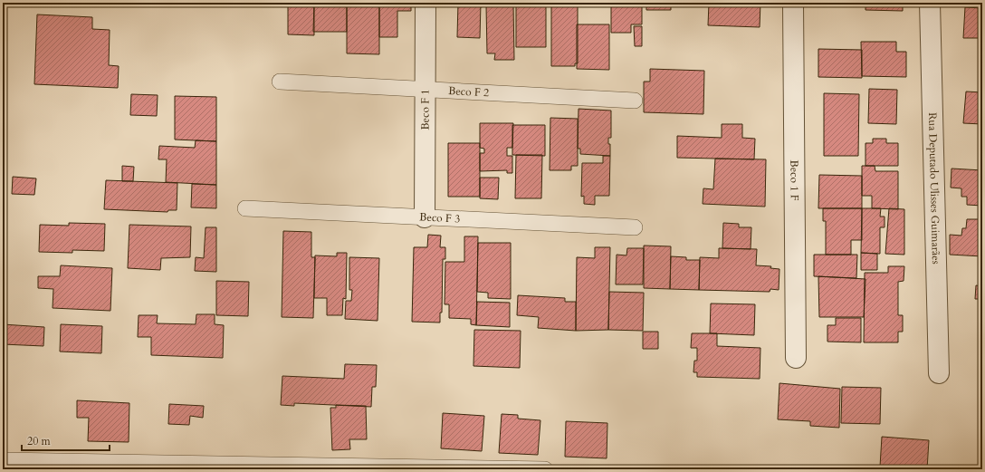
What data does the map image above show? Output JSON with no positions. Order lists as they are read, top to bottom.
{
  "streets": {
    "street": ["Beco F 1", "Beco 1 F", "Rua Deputado Ulisses Guimarães"],
    "lane": ["Beco F 2", "Beco F 3"]
  },
  "crossings": [
    ["Beco F 2", "Beco F 1"],
    ["Beco F 1", "Beco F 3"]
  ],
  "scale_bar": "20 m"
}
